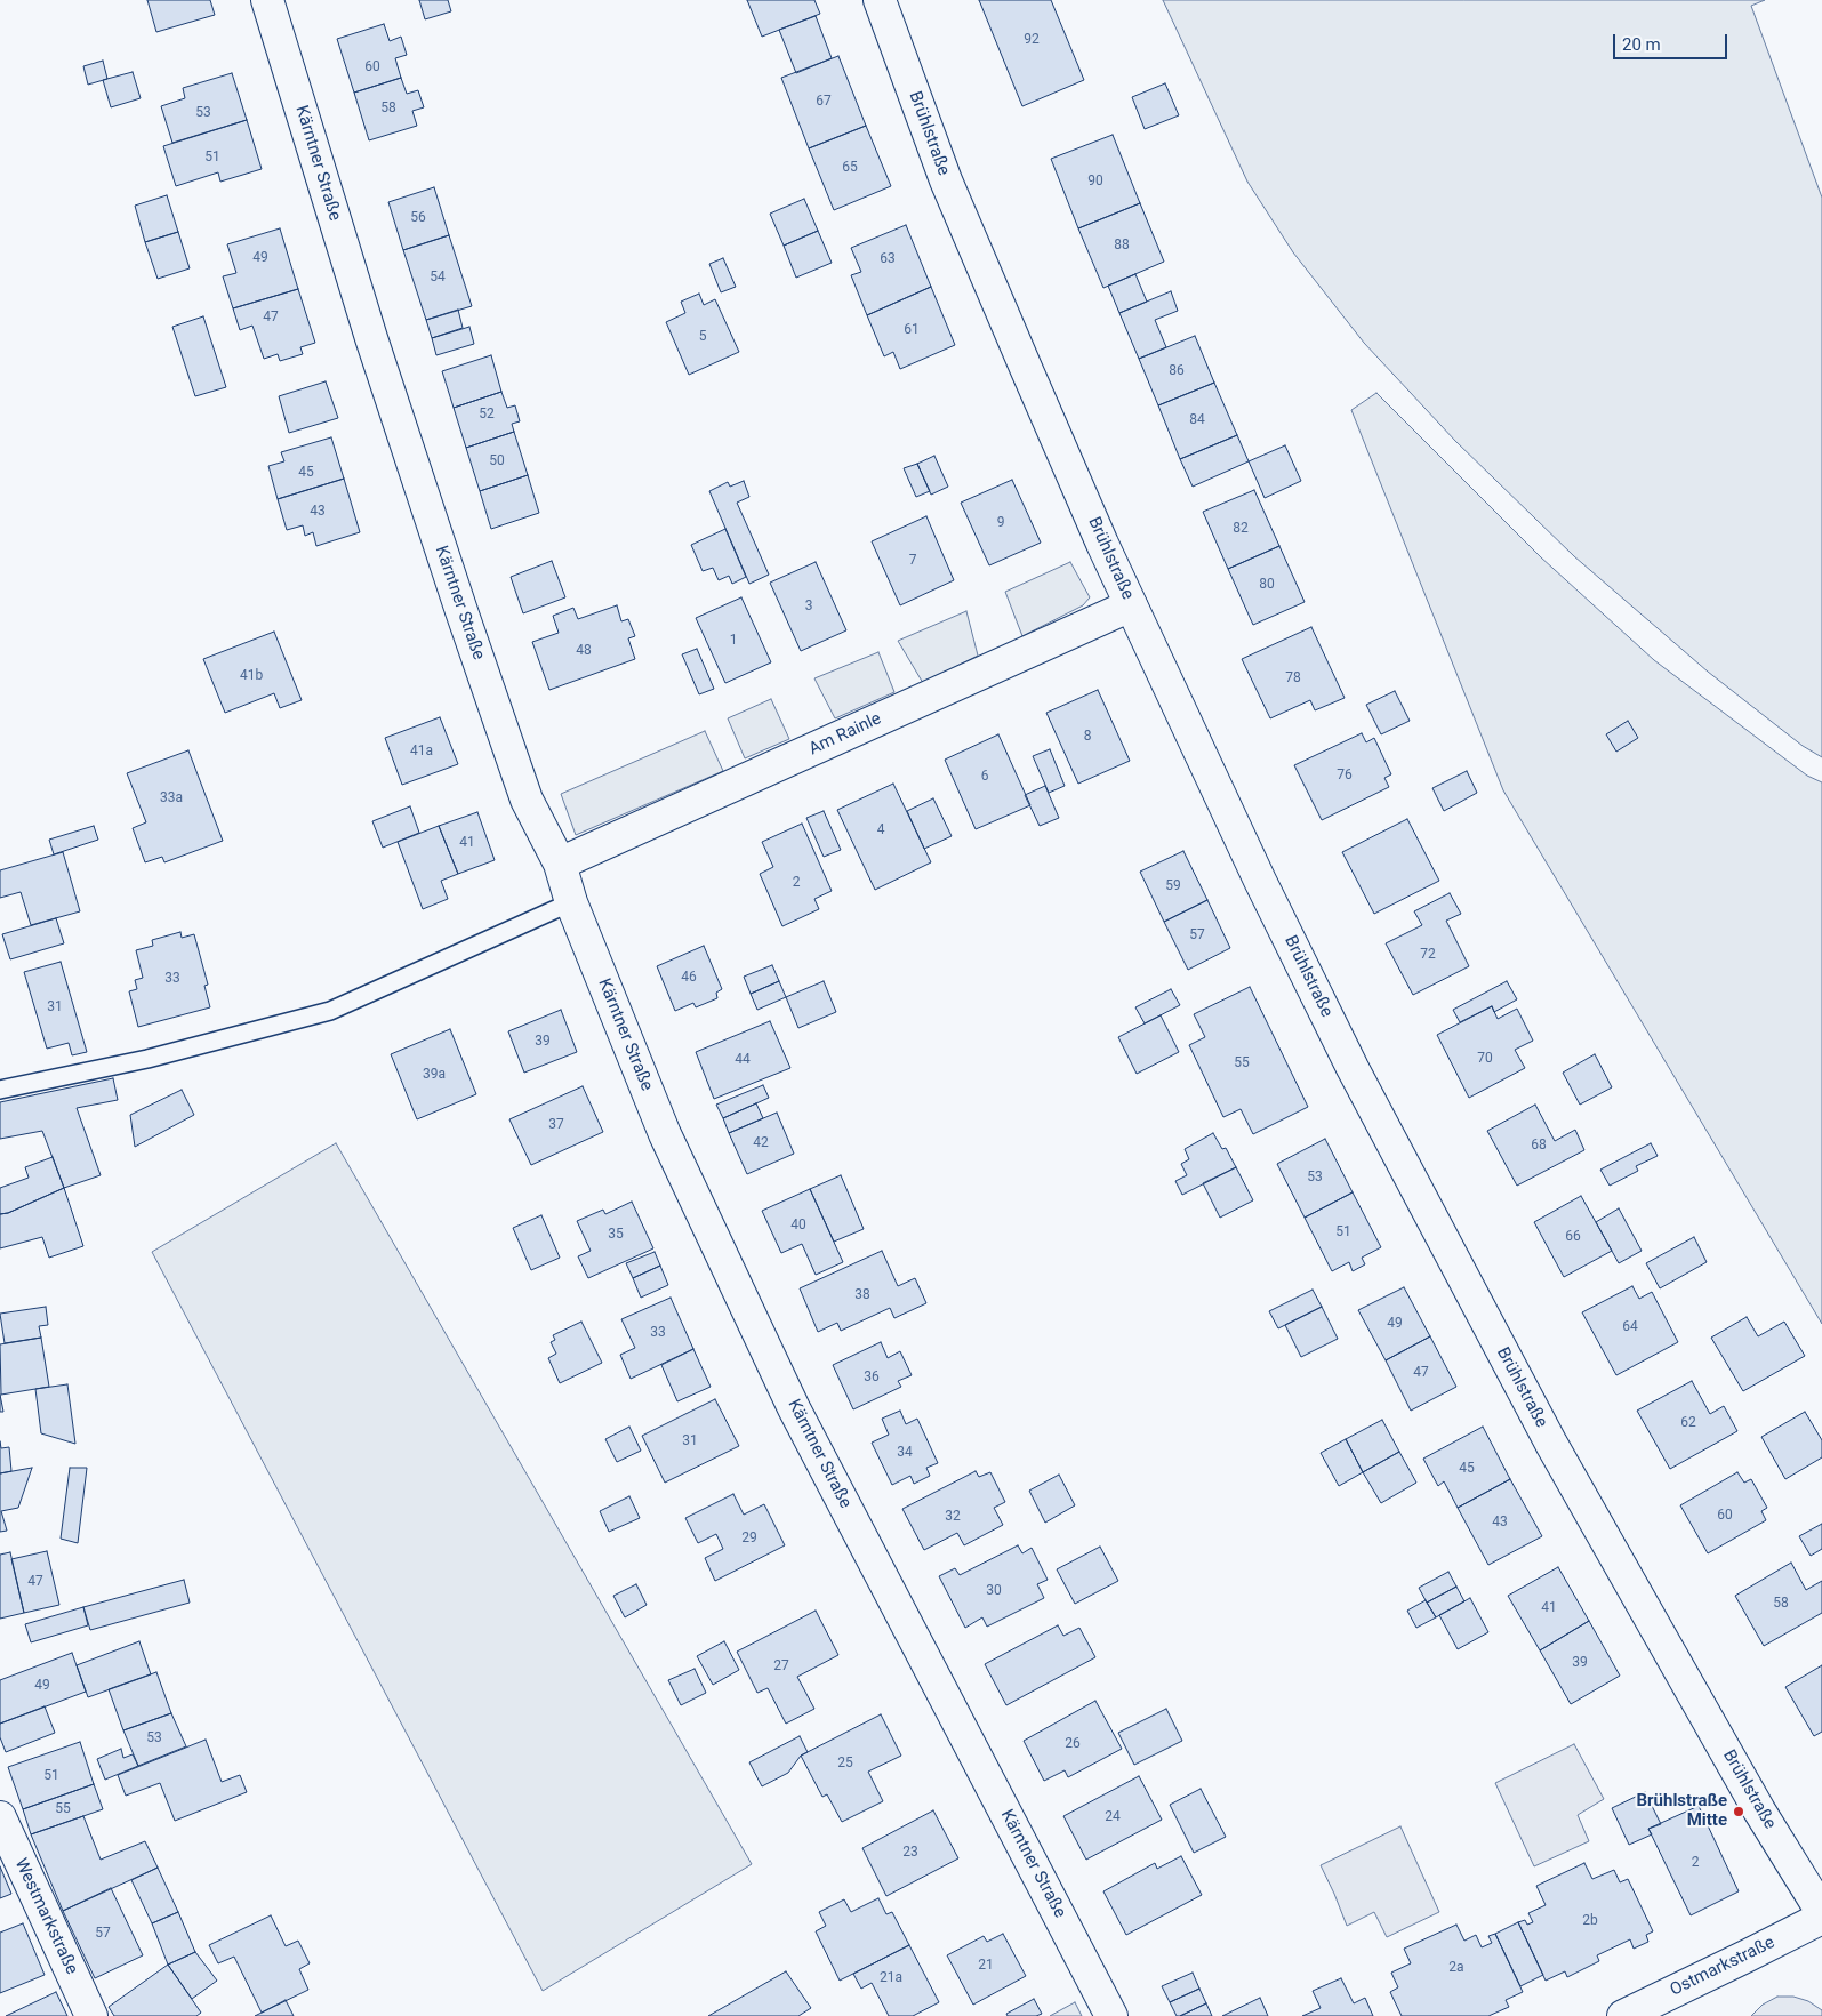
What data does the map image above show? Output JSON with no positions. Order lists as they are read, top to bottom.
{
  "streets": {
    "street": [
      "Brühlstraße",
      "Kärntner Straße",
      "Am Rainle",
      "Westmarkstraße",
      "Ostmarkstraße"
    ]
  },
  "crossings": [
    ["Brühlstraße", "Am Rainle"],
    ["Kärntner Straße", "Am Rainle"]
  ],
  "places": ["Brühlstraße Mitte"],
  "house_numbers": [
    "92",
    "60",
    "67",
    "58",
    "53",
    "51",
    "65",
    "90",
    "56",
    "88",
    "49",
    "63",
    "54",
    "47",
    "61",
    "5",
    "86",
    "52",
    "84",
    "50",
    "45",
    "43",
    "9",
    "82",
    "7",
    "80",
    "3",
    "1",
    "48",
    "41b",
    "78",
    "8",
    "41a",
    "76",
    "6",
    "33a",
    "4",
    "41",
    "2",
    "59",
    "57",
    "72",
    "46",
    "33",
    "31",
    "39",
    "70",
    "44",
    "55",
    "39a",
    "37",
    "42",
    "68",
    "53",
    "40",
    "51",
    "35",
    "66",
    "38",
    "49",
    "64",
    "33",
    "47",
    "36",
    "62",
    "31",
    "34",
    "45",
    "60",
    "32",
    "43",
    "29",
    "47",
    "30",
    "58",
    "41",
    "39",
    "27",
    "49",
    "53",
    "26",
    "25",
    "51",
    "55",
    "24",
    "23",
    "2",
    "2b",
    "57",
    "21",
    "2a",
    "21a"
  ],
  "scale_bar": "20 m"
}
